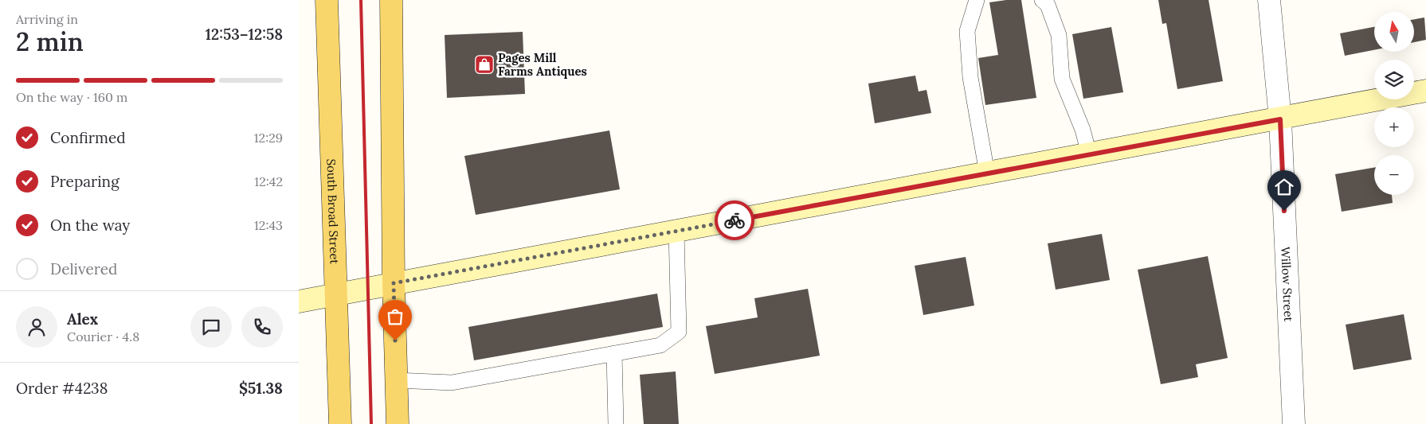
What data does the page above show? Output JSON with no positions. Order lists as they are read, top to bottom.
{
  "streets": {
    "main road": ["South Broad Street"],
    "street": ["Willow Street"]
  },
  "places": {
    "shop": ["Pages Mill Farms Antiques"]
  },
  "north": "top",
  "page": {
    "heading": ["2 min", "Arriving in", "12:53–12:58"],
    "panel": [
      "Alex",
      "Courier · 4.8",
      "Order #4238",
      "$51.38"
    ],
    "map_buttons": ["+", "−"],
    "bar": "On the way · 160 m",
    "list": [
      ["Confirmed", "12:29"],
      ["Preparing", "12:42"],
      ["On the way", "12:43"],
      "Delivered"
    ]
  }
}
